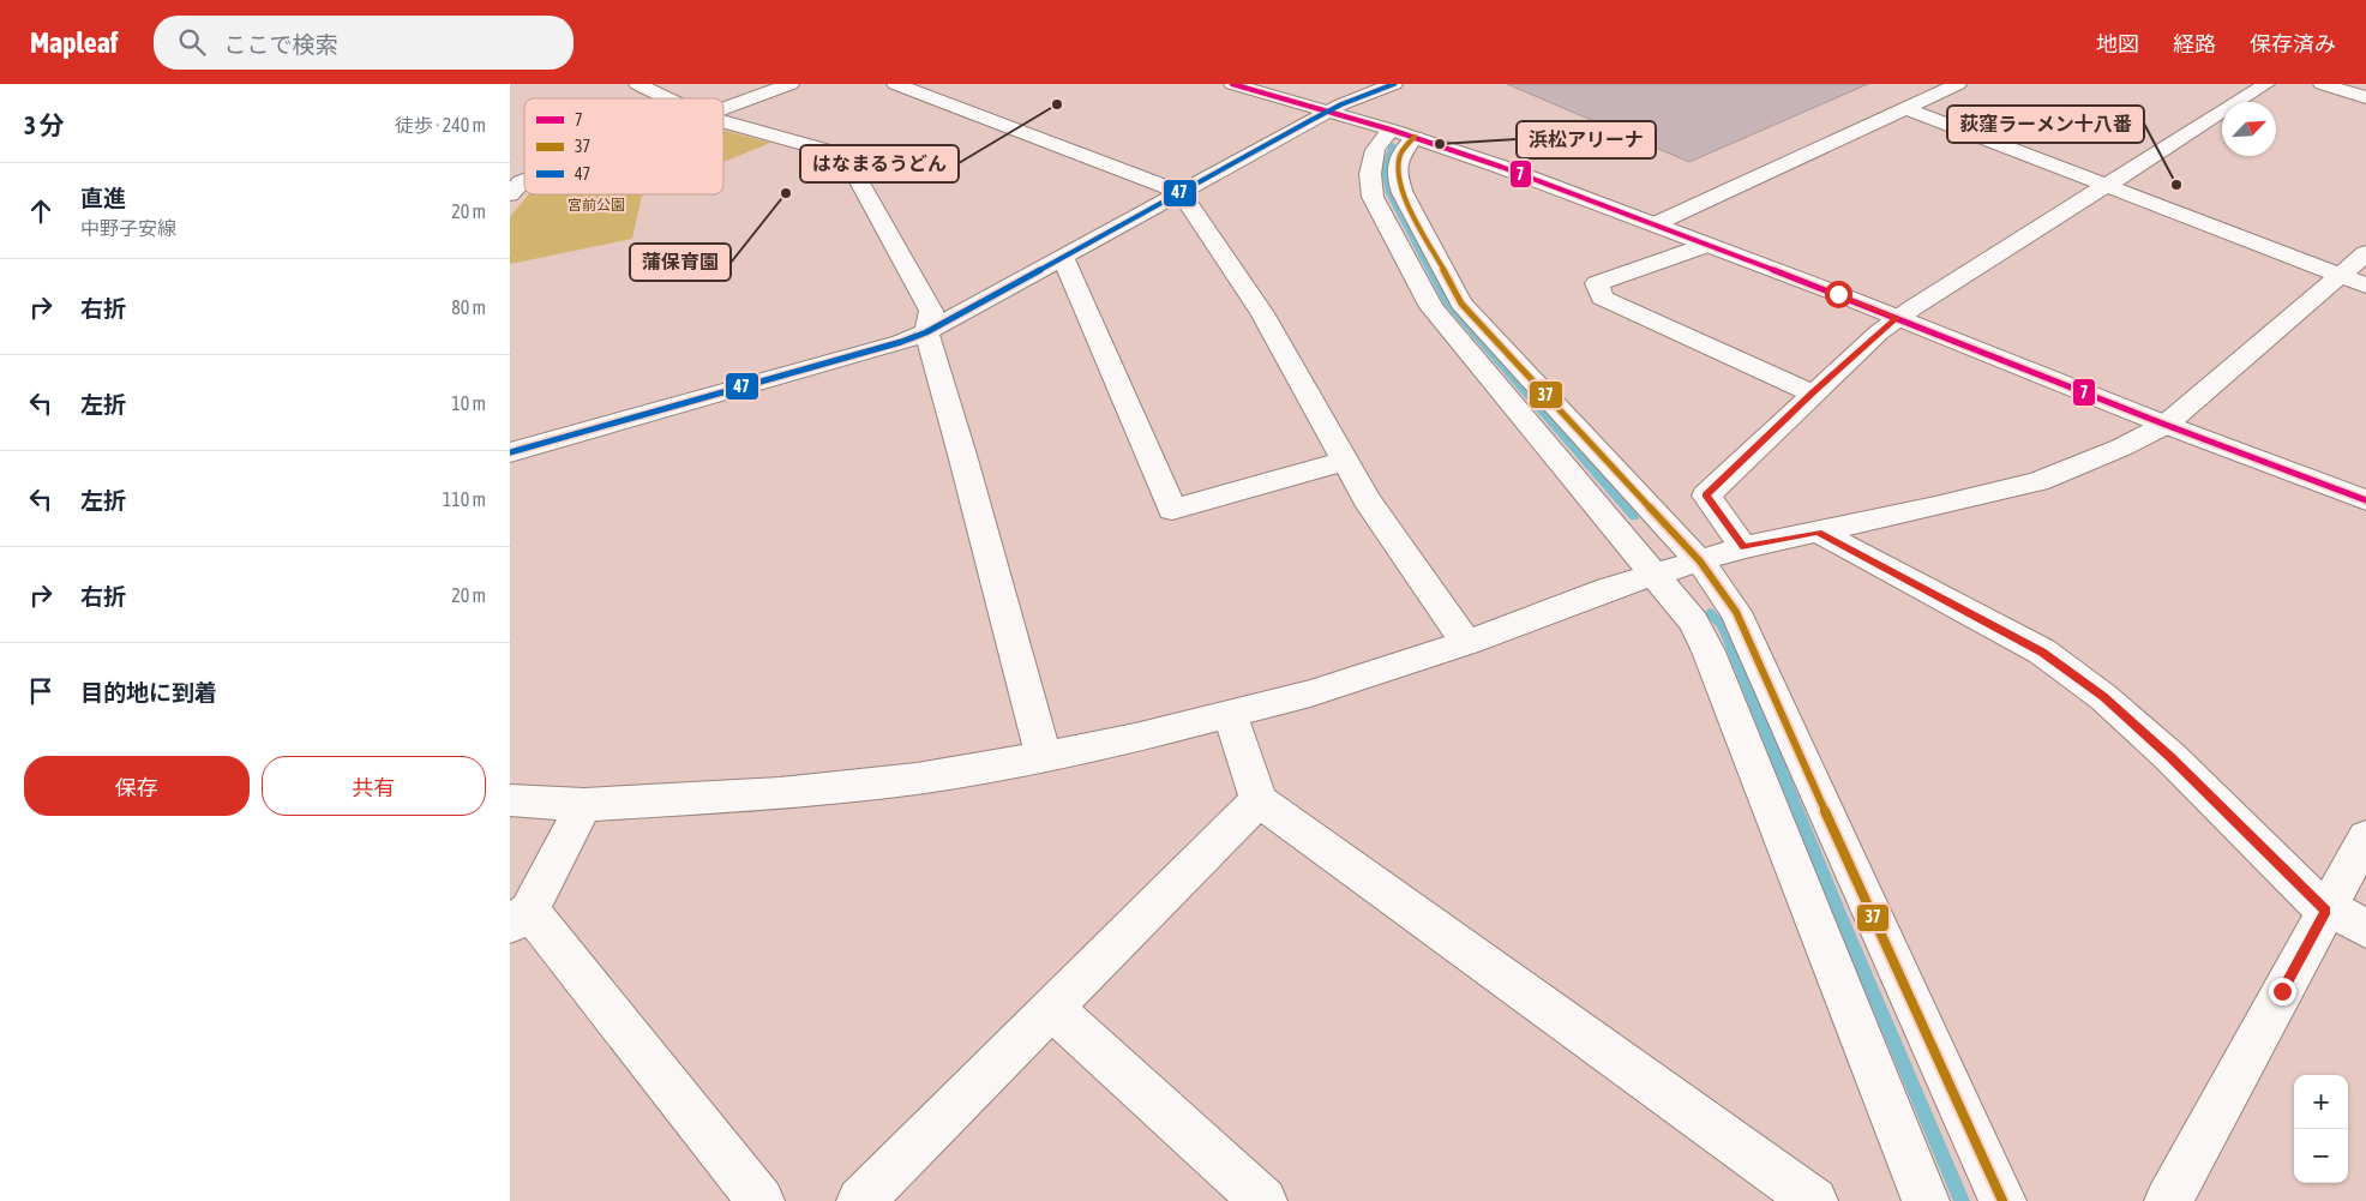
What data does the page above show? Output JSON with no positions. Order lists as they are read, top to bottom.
{
  "parks": ["宮前公園"],
  "places": [
    "はなまるうどん",
    "浜松アリーナ",
    "荻窪ラーメン十八番",
    "蒲保育園"
  ],
  "lines": ["transit line 7", "transit line 47", "transit line 37"],
  "legend": ["7", "37", "47"],
  "north": "top right",
  "page": {
    "header": "Mapleaf",
    "search": "ここで検索",
    "nav": ["地図", "経路", "保存済み"],
    "heading": ["3 分", "徒歩 · 240 m"],
    "list": [
      ["直進", "中野子安線", "20 m"],
      ["右折", "80 m"],
      ["左折", "10 m"],
      ["左折", "110 m"],
      ["右折", "20 m"],
      "目的地に到着"
    ],
    "buttons": ["保存", "共有"],
    "map_buttons": ["+", "−"]
  }
}
